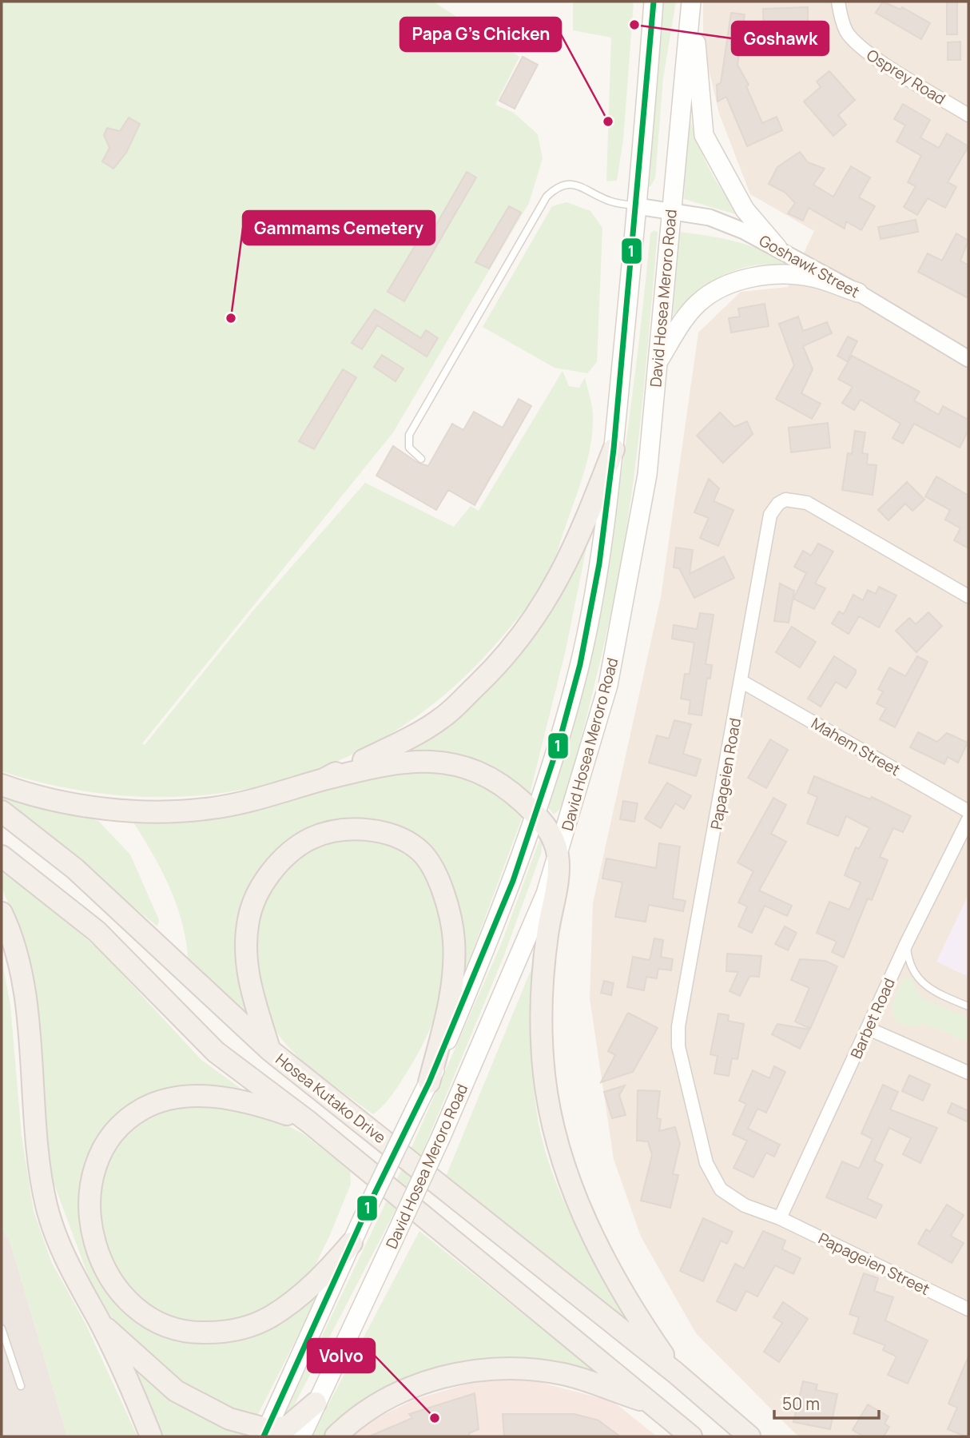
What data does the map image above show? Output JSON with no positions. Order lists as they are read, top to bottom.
{
  "streets": {
    "main road": ["David Hosea Meroro Road", "Hosea Kutako Drive"],
    "street": [
      "Osprey Road",
      "Goshawk Street",
      "Mahem Street",
      "Papageien Road",
      "Barbet Road",
      "Papageien Street"
    ]
  },
  "crossings": [
    ["Goshawk Street", "David Hosea Meroro Road"],
    ["Mahem Street", "Papageien Road"],
    ["Papageien Road", "Barbet Road"],
    ["Papageien Road", "Papageien Street"],
    ["Barbet Road", "Papageien Street"]
  ],
  "places": [
    "Goshawk",
    "Papa G's Chicken",
    "Gammams Cemetery",
    "Volvo"
  ],
  "lines": ["transit line 1"],
  "scale_bar": "50 m"
}
